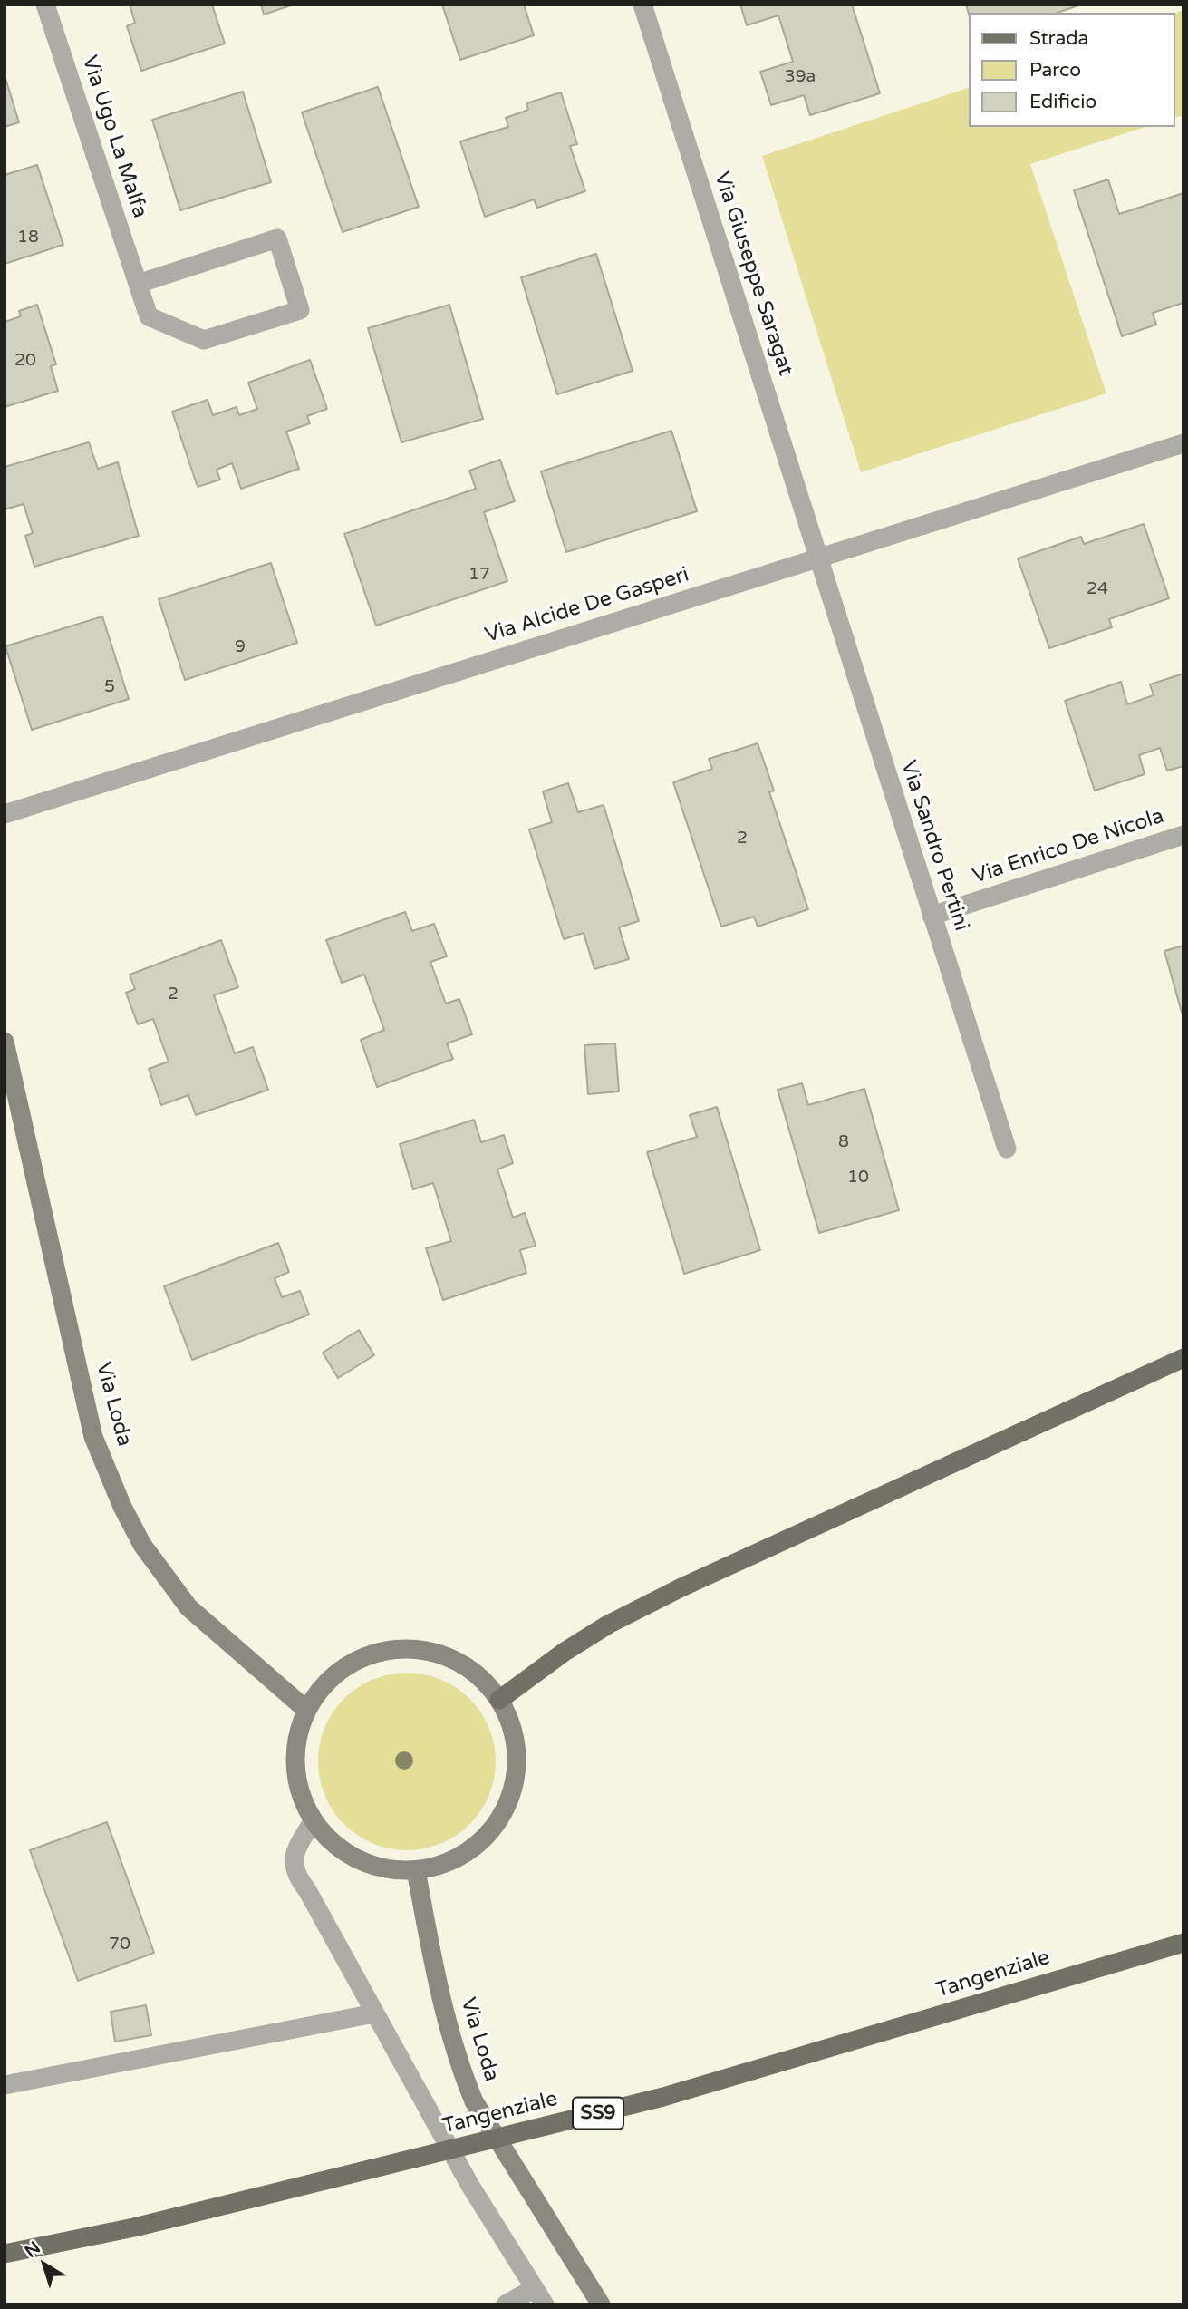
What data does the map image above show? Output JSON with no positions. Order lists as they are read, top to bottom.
{
  "streets": {
    "main road": ["Via Loda", "Tangenziale", "SS9"],
    "street": [
      "Via Ugo La Malfa",
      "Via Giuseppe Saragat",
      "Via Alcide De Gasperi",
      "Via Sandro Pertini",
      "Via Enrico De Nicola"
    ]
  },
  "crossings": [
    ["Via Giuseppe Saragat", "Via Alcide De Gasperi"],
    ["Via Giuseppe Saragat", "Via Sandro Pertini"],
    ["Via Alcide De Gasperi", "Via Sandro Pertini"],
    ["Via Sandro Pertini", "Via Enrico De Nicola"]
  ],
  "house_numbers": [
    "39a",
    "18",
    "20",
    "17",
    "24",
    "9",
    "5",
    "2",
    "2",
    "8",
    "10",
    "70"
  ],
  "legend": ["Strada", "Parco", "Edificio"],
  "north": "top left"
}
